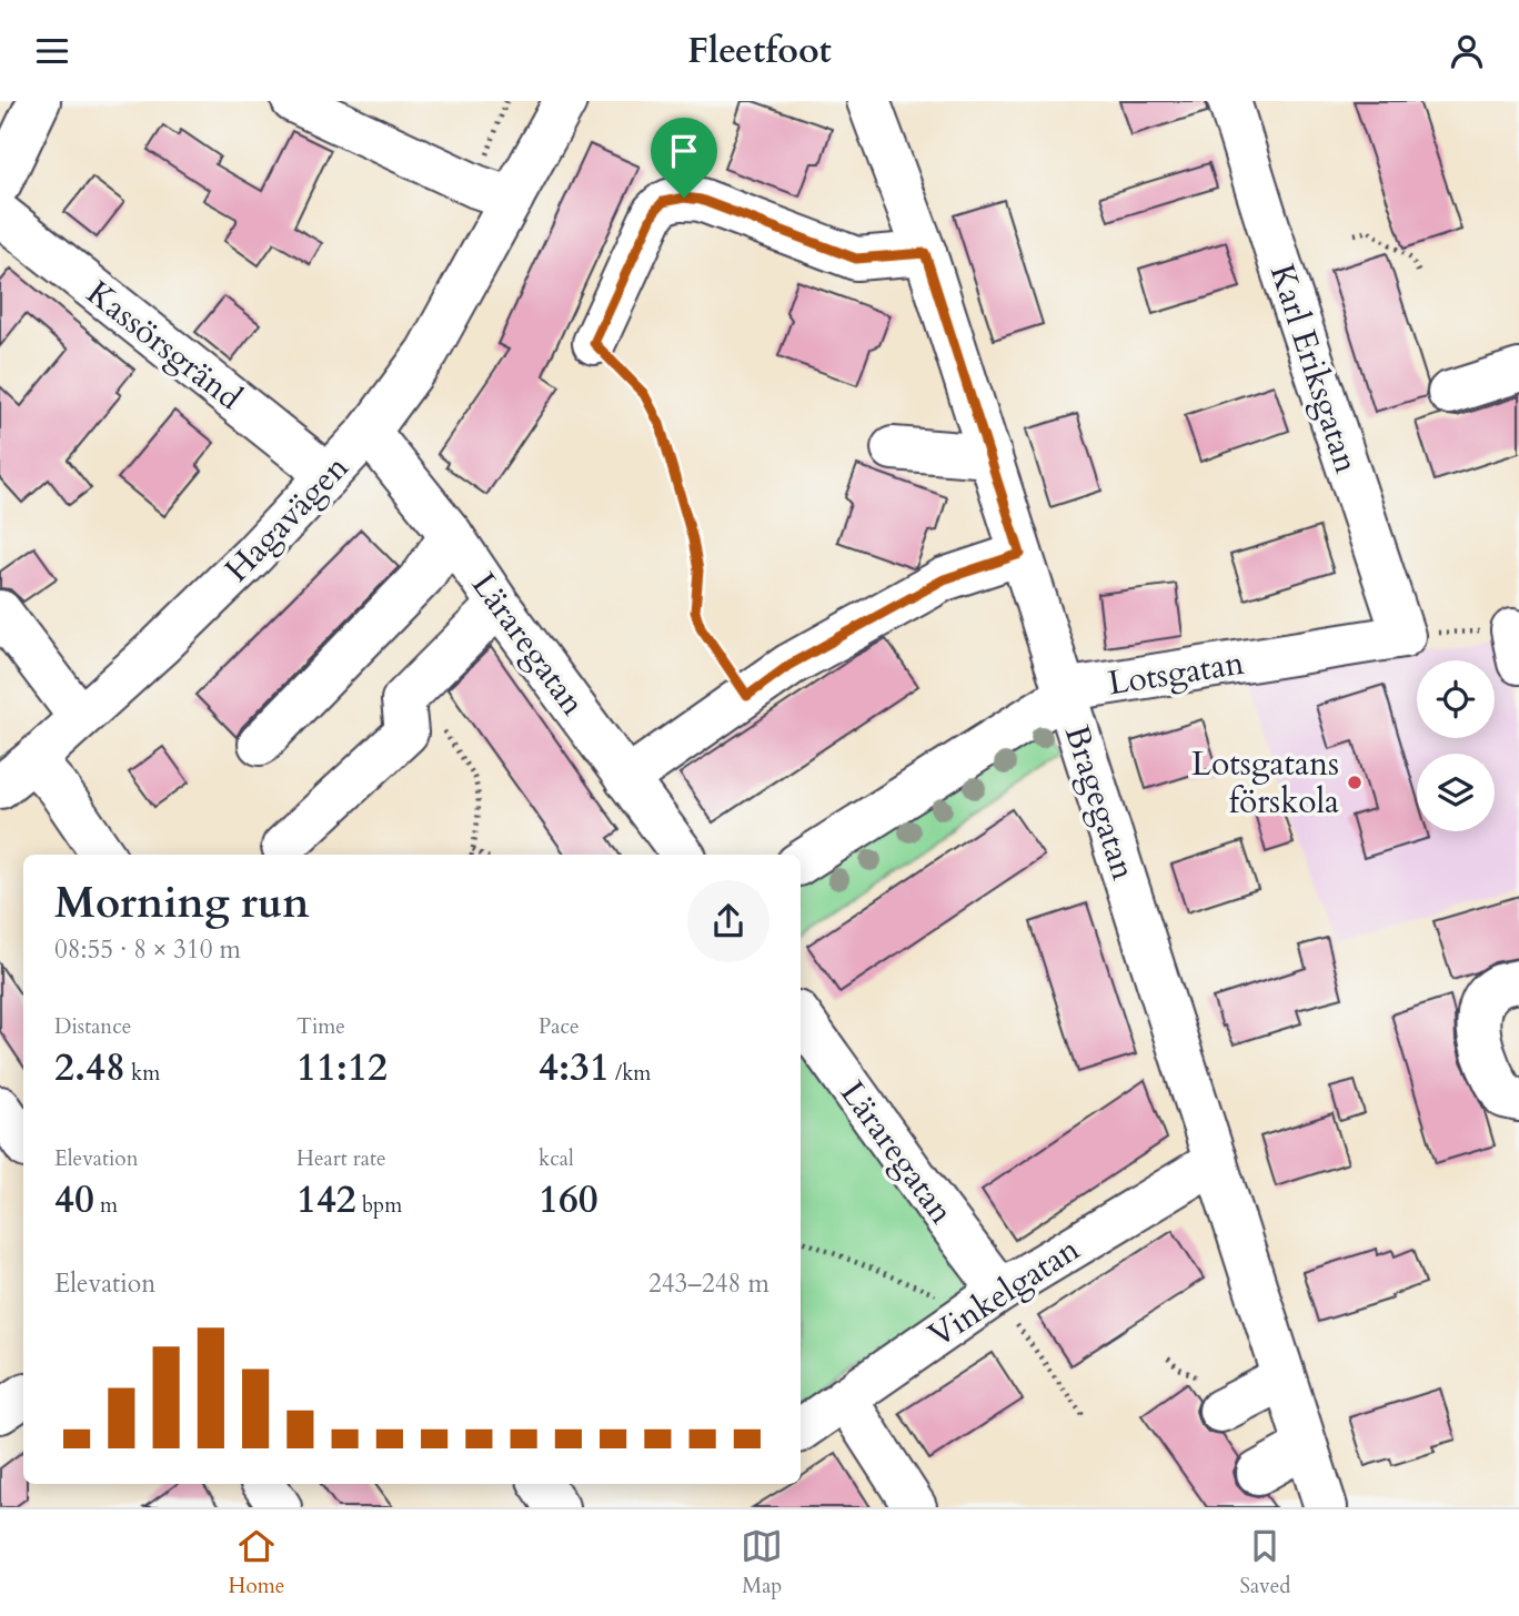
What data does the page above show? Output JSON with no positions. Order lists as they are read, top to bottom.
{
  "streets": {
    "street": [
      "Kassörsgränd",
      "Karl Eriksgatan",
      "Hagavägen",
      "Läraregatan",
      "Lotsgatan",
      "Bragegatan",
      "Vinkelgatan"
    ]
  },
  "crossings": [
    ["Kassörsgränd", "Hagavägen"],
    ["Karl Eriksgatan", "Lotsgatan"],
    ["Hagavägen", "Läraregatan"],
    ["Läraregatan", "Vinkelgatan"],
    ["Lotsgatan", "Bragegatan"],
    ["Bragegatan", "Vinkelgatan"]
  ],
  "places": ["Lotsgatans förskola"],
  "page": {
    "header": "Fleetfoot",
    "heading": ["Morning run", "08:55 · 8 × 310 m"],
    "stats": [
      ["Distance", "2.48 km"],
      ["Time", "11:12"],
      ["Pace", "4:31 /km"],
      ["Elevation", "40 m"],
      ["Heart rate", "142 bpm"],
      ["kcal", "160"]
    ],
    "chart": ["Elevation", "243–248 m"],
    "tabs": ["Home", "Map", "Saved"]
  }
}
